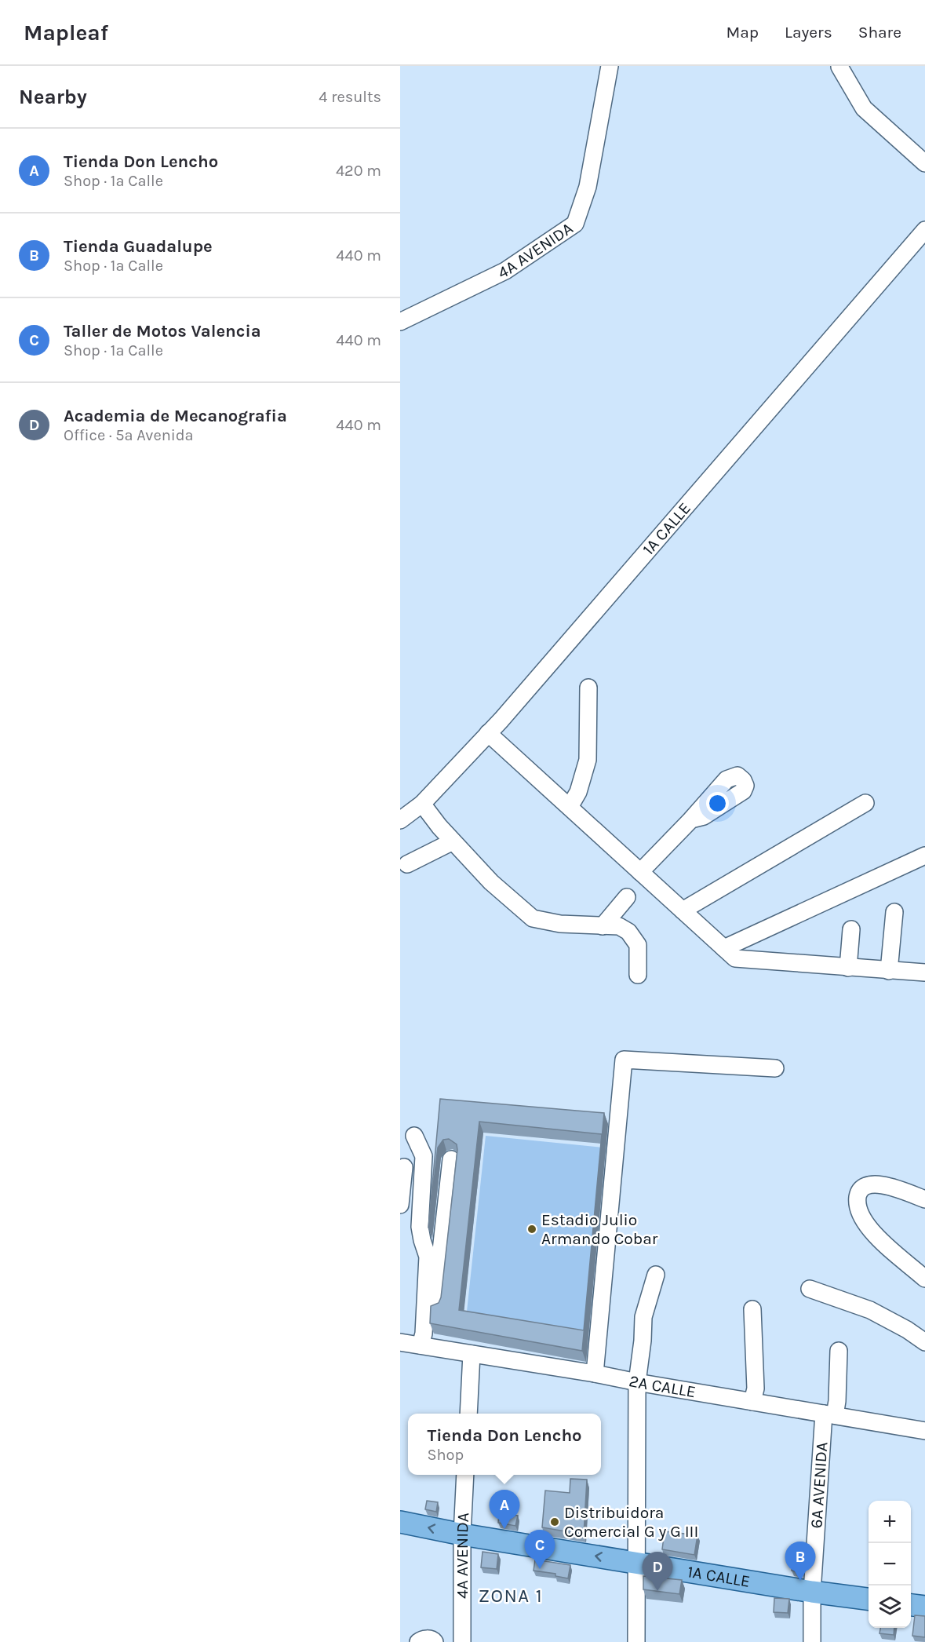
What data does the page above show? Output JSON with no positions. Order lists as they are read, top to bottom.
{
  "streets": {
    "main road": ["1A CALLE"],
    "street": ["4A AVENIDA", "2A CALLE", "6A AVENIDA"]
  },
  "crossings": [
    ["4A AVENIDA", "1A CALLE"],
    ["1A CALLE", "6A AVENIDA"],
    ["2A CALLE", "6A AVENIDA"]
  ],
  "districts": ["ZONA 1"],
  "places": ["Estadio Julio Armando Cobar", "Distribuidora Comercial G y G III"],
  "page": {
    "header": "Mapleaf",
    "nav": ["Map", "Layers", "Share"],
    "heading": ["Nearby", "4 results"],
    "list": [
      {
        "mark": "A",
        "name": "Tienda Don Lencho",
        "note": "Shop · 1a Calle",
        "value": "420 m"
      },
      {
        "mark": "B",
        "name": "Tienda Guadalupe",
        "note": "Shop · 1a Calle",
        "value": "440 m"
      },
      {
        "mark": "C",
        "name": "Taller de Motos Valencia",
        "note": "Shop · 1a Calle",
        "value": "440 m"
      },
      {
        "mark": "D",
        "name": "Academia de Mecanografia",
        "note": "Office · 5a Avenida",
        "value": "440 m"
      }
    ],
    "popup": ["Tienda Don Lencho", "Shop"],
    "pins": [
      "A",
      "C",
      "B",
      "D"
    ],
    "map_buttons": ["+", "−"]
  }
}
